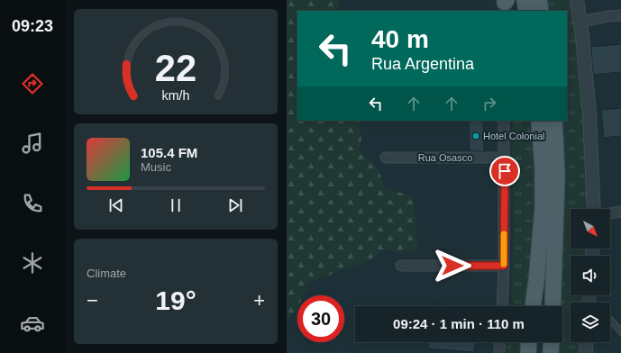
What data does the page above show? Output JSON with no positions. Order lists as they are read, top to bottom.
{
  "streets": {
    "street": ["Rua Osasco"]
  },
  "places": ["Hotel Colonial"],
  "north": "bottom right",
  "page": {
    "tabs": "09:23",
    "turn": ["40 m", "Rua Argentina"],
    "song": ["105.4 FM", "Music"],
    "tile": "Climate",
    "heat": ["−", "19°", "+"],
    "limit": "30",
    "trip": "09:24 · 1 min · 110 m",
    "gauge": ["22", "km/h"]
  }
}
